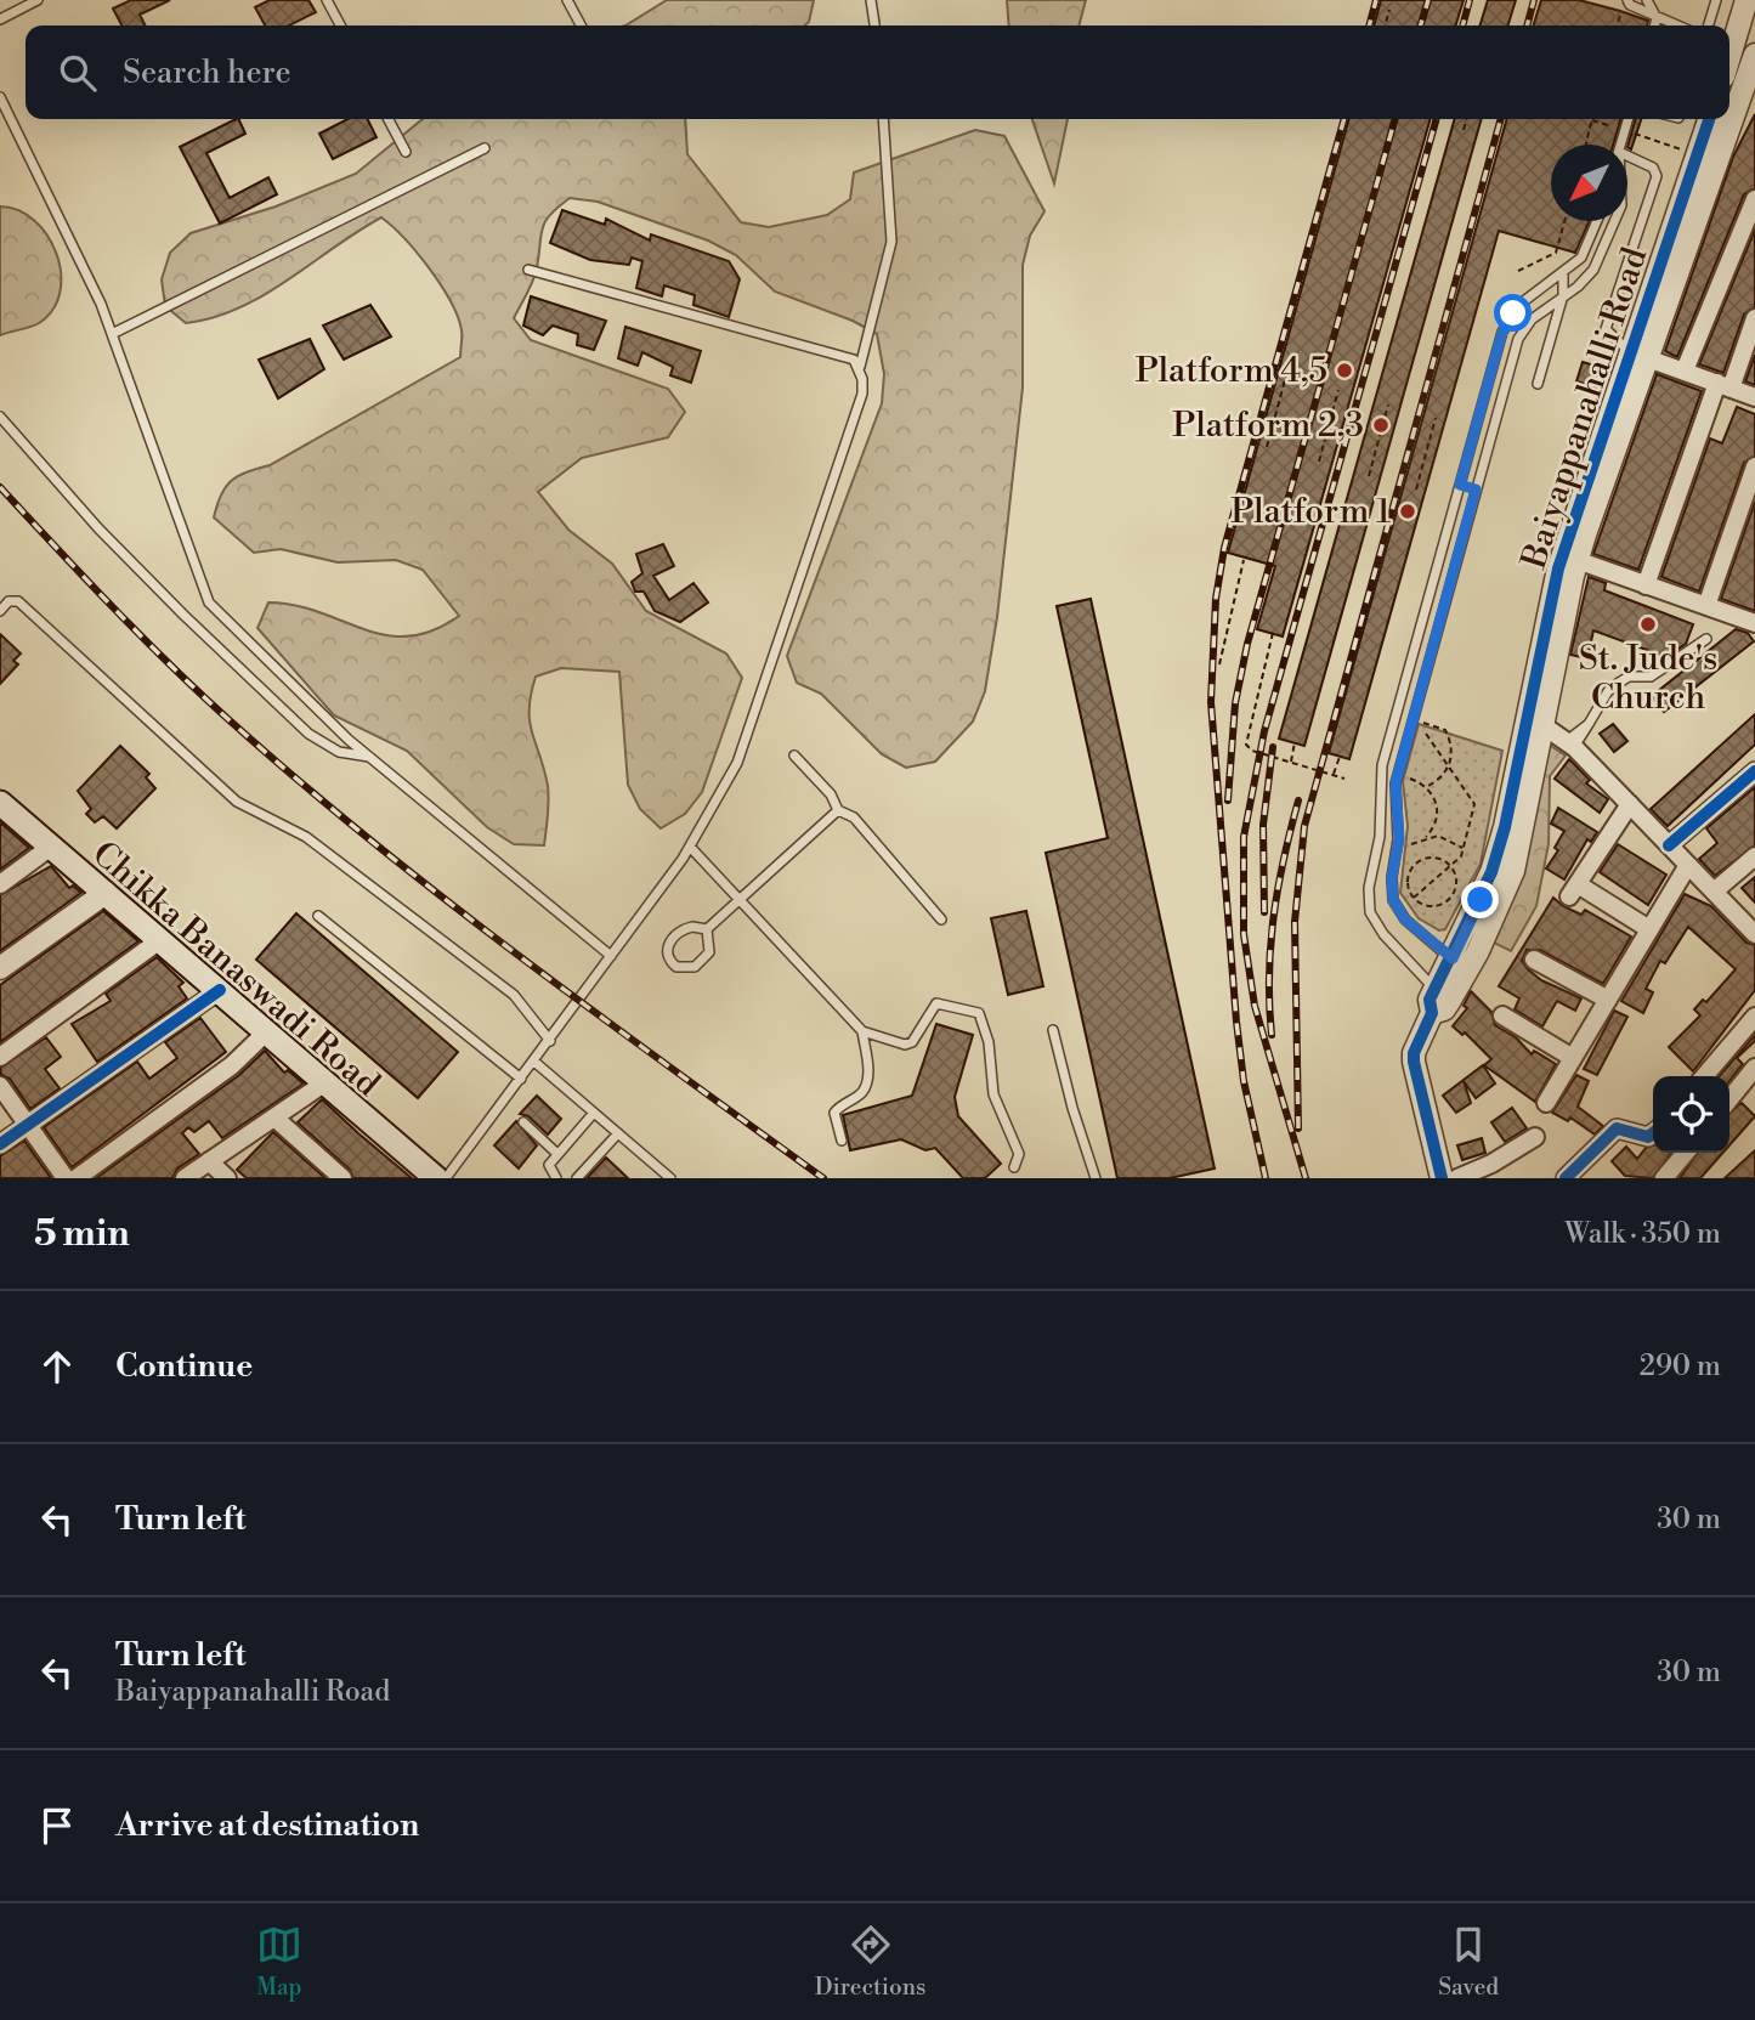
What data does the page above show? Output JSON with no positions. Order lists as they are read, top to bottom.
{
  "streets": {
    "main road": ["Chikka Banaswadi Road"],
    "street": ["Baiyappanahalli Road"]
  },
  "places": [
    "Platform 4,5",
    "Platform 2,3",
    "Platform 1",
    "St. Jude's Church"
  ],
  "north": "bottom left",
  "page": {
    "search": "Search here",
    "heading": ["5 min", "Walk · 350 m"],
    "list": [
      ["Continue", "290 m"],
      ["Turn left", "30 m"],
      ["Turn left", "Baiyappanahalli Road", "30 m"],
      "Arrive at destination"
    ],
    "nav": ["Map", "Directions", "Saved"]
  }
}
